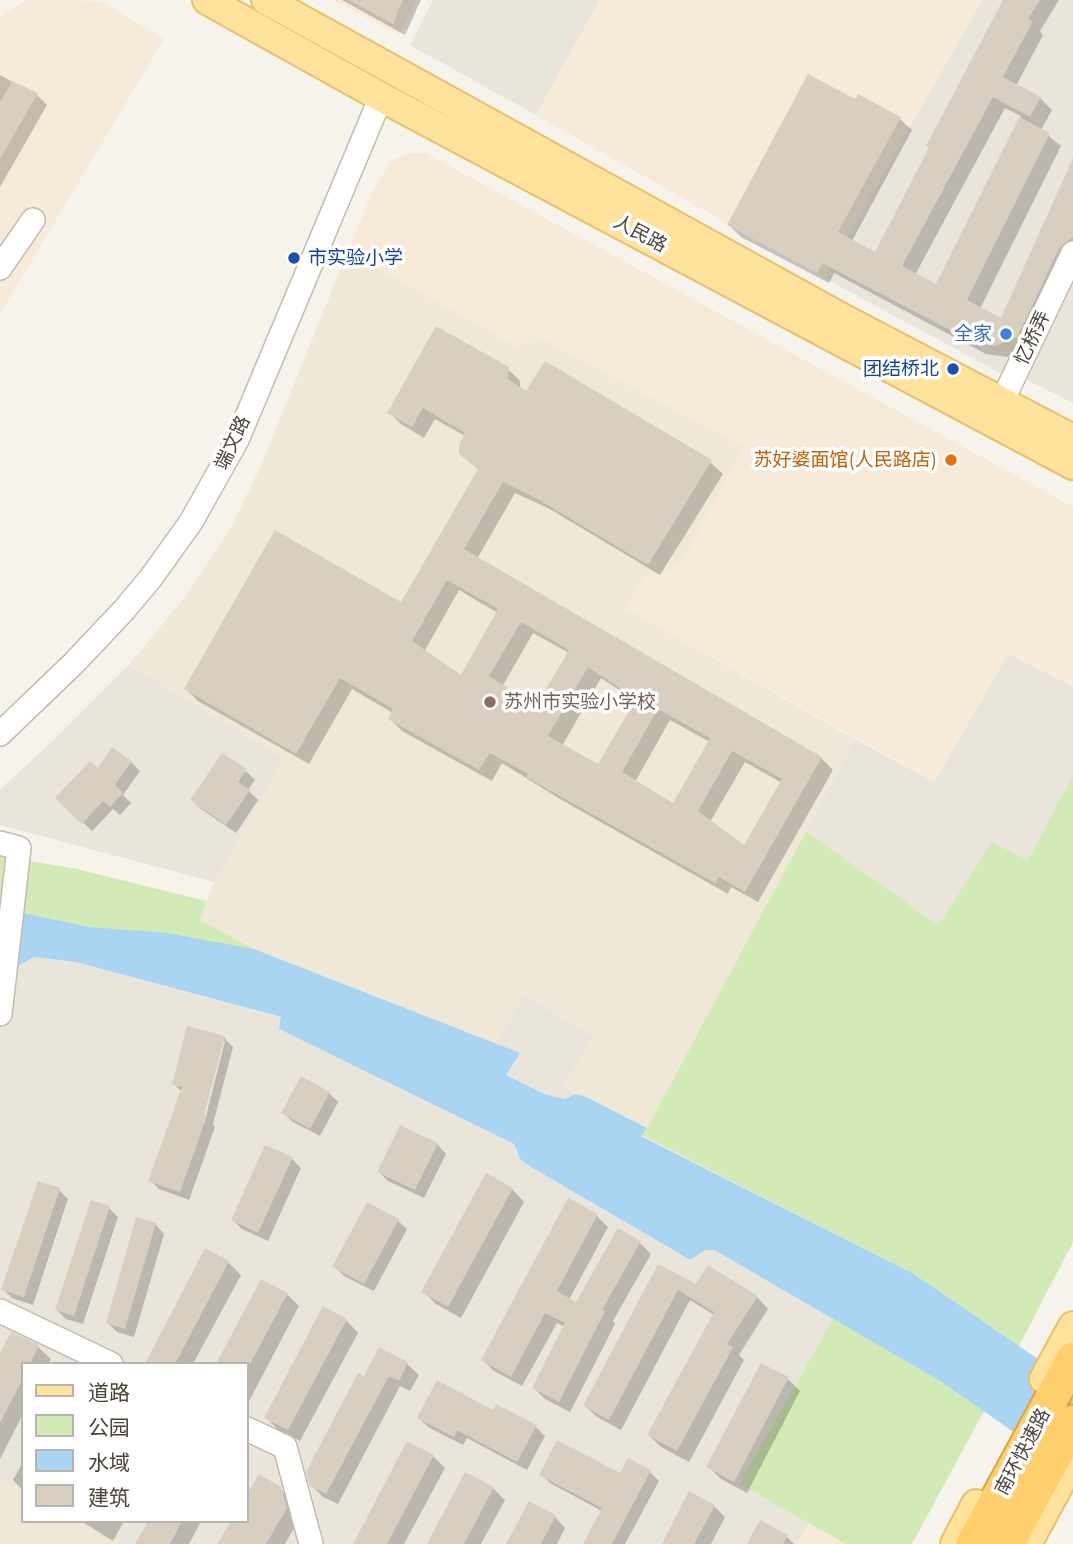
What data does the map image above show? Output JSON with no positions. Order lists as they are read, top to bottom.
{
  "streets": {
    "highway": ["南环快速路"],
    "main road": ["人民路"],
    "street": ["忆桥弄", "端文路"]
  },
  "crossings": [
    ["人民路", "忆桥弄"],
    ["人民路", "端文路"]
  ],
  "places": [
    "市实验小学",
    "全家",
    "团结桥北",
    "苏好婆面馆(人民路店)",
    "苏州市实验小学校"
  ],
  "legend": [
    "道路",
    "公园",
    "水域",
    "建筑"
  ]
}
